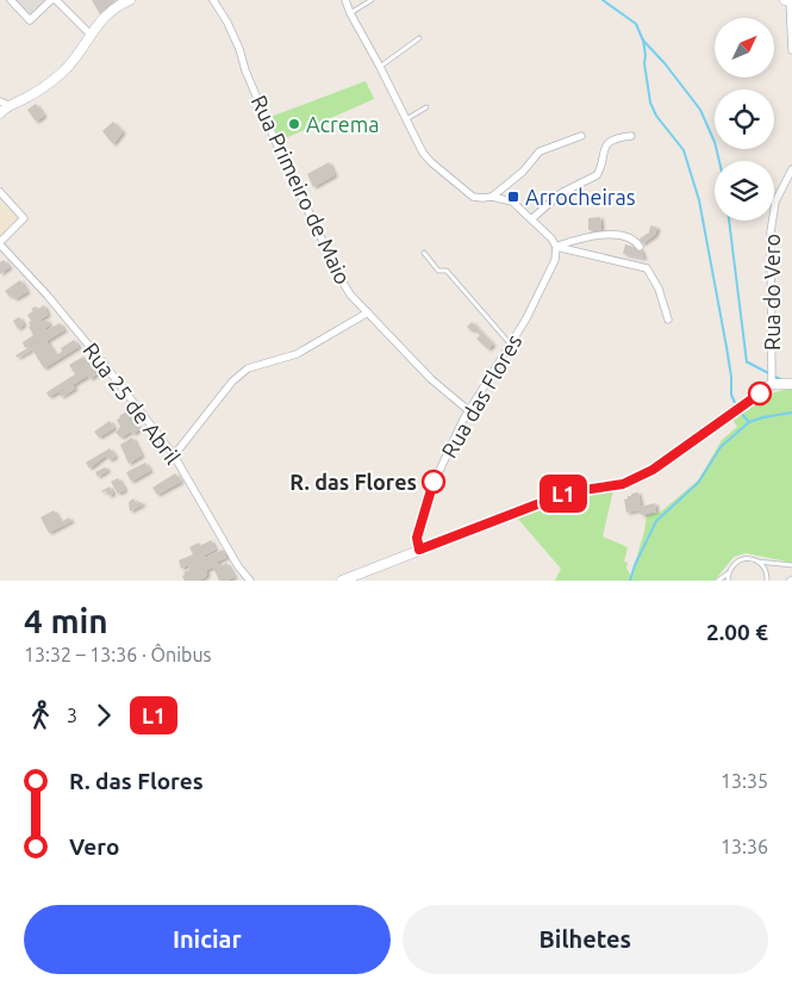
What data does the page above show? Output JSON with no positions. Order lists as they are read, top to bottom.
{
  "streets": {
    "street": [
      "Rua Primeiro de Maio",
      "Rua do Vero",
      "Rua das Flores",
      "Rua 25 de Abril"
    ]
  },
  "crossings": [
    ["Rua Primeiro de Maio", "Rua das Flores"]
  ],
  "places": {
    "other": ["Acrema", "R. das Flores"],
    "transit": ["Arrocheiras"]
  },
  "lines": ["bus line L1"],
  "north": "top right",
  "page": {
    "on_map": "L1",
    "heading": ["4 min", "13:32 – 13:36 · Ônibus", "2.00 €"],
    "legs": ["3", "L1"],
    "list": [
      {
        "name": "R. das Flores",
        "value": "13:35"
      },
      {
        "name": "Vero",
        "value": "13:36"
      }
    ],
    "buttons": ["Iniciar", "Bilhetes"]
  }
}
